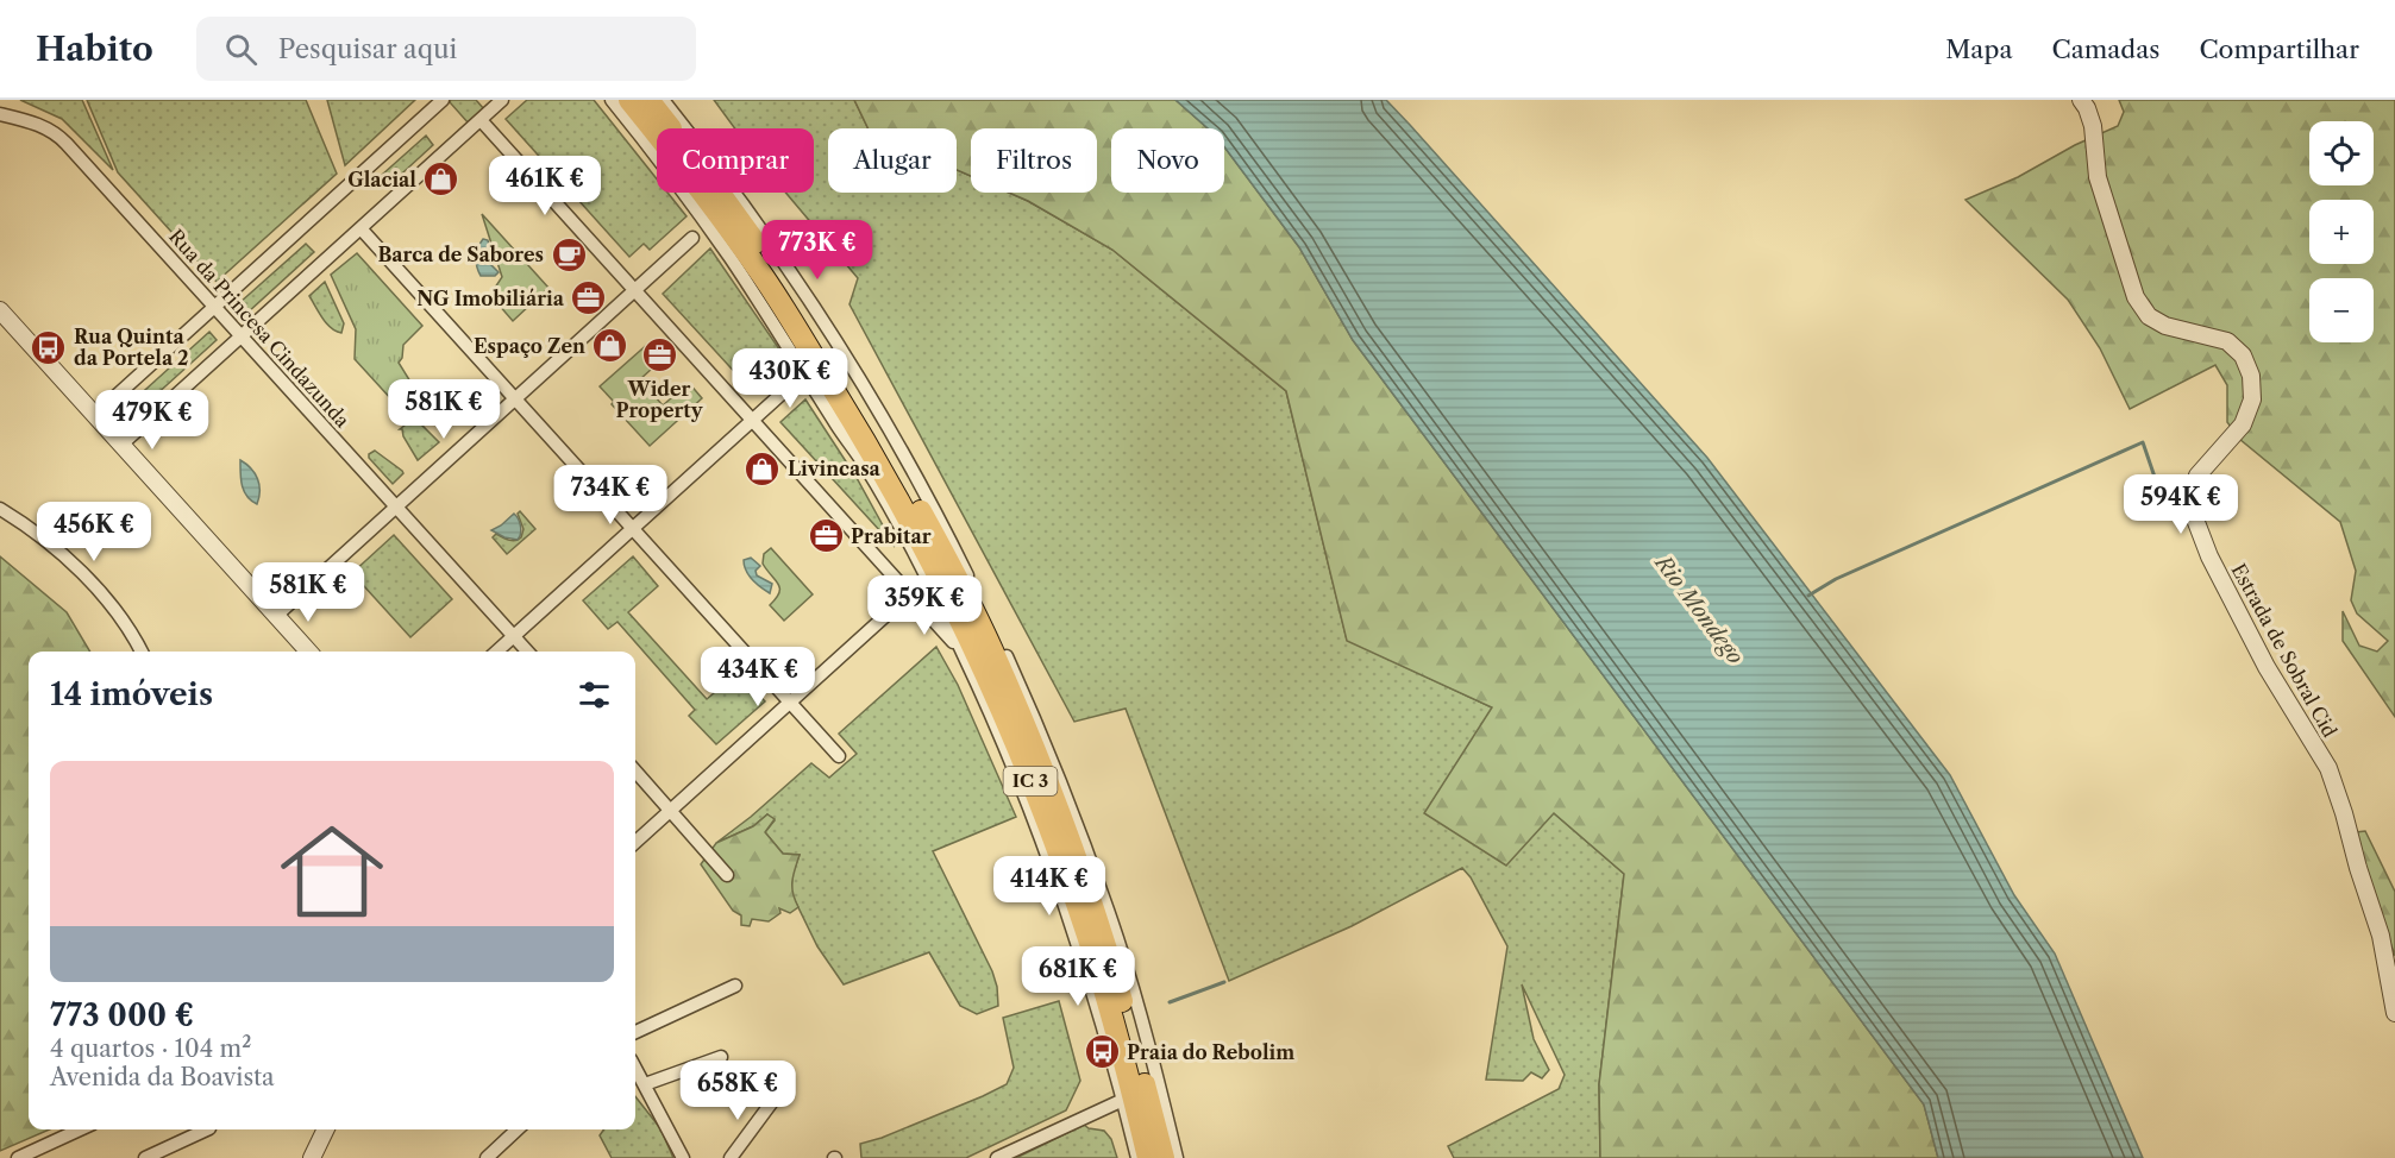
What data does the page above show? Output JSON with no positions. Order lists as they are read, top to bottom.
{
  "streets": {
    "highway": ["IC 3"],
    "street": ["Rua da Princesa Cindazunda", "Estrada de Sobral Cid"]
  },
  "water": ["Rio Mondego"],
  "places": {
    "shop": ["Glacial", "Espaço Zen", "Livincasa"],
    "cafe": ["Barca de Sabores"],
    "office": ["NG Imobiliária", "Wider Property", "Prabitar"],
    "bus stop": ["Rua Quinta da Portela 2", "Praia do Rebolim"]
  },
  "page": {
    "header": "Habito",
    "search": "Pesquisar aqui",
    "nav": ["Mapa", "Camadas", "Compartilhar"],
    "map_buttons": ["+", "−"],
    "chip": [
      "Comprar",
      "Alugar",
      "Filtros",
      "Novo"
    ],
    "price": [
      "461K €",
      "773K €",
      "430K €",
      "581K €",
      "479K €",
      "734K €",
      "594K €",
      "456K €",
      "581K €",
      "359K €",
      "434K €",
      "414K €",
      "681K €",
      "658K €"
    ],
    "heading": "14 imóveis",
    "list": [
      {
        "name": "773 000 €",
        "note": "4 quartos · 104 m² · Avenida da Boavista"
      }
    ]
  }
}
